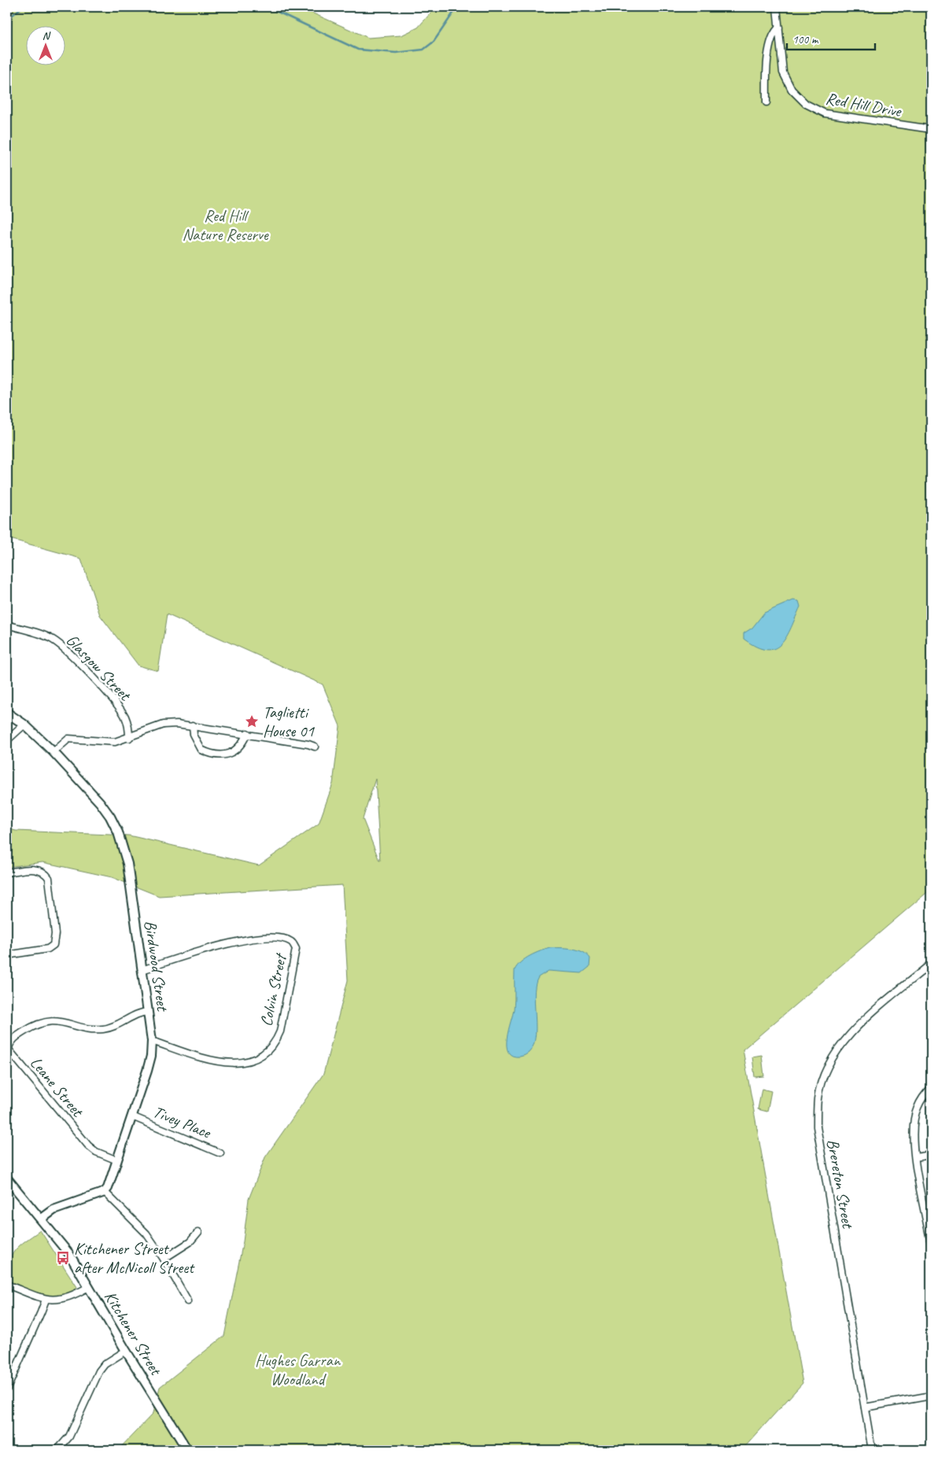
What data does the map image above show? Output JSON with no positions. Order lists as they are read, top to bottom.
{
  "streets": {
    "street": [
      "Red Hill Drive",
      "Glasgow Street",
      "Birdwood Street",
      "Colvin Street",
      "Leane Street",
      "Tivey Place",
      "Brereton Street",
      "Kitchener Street"
    ]
  },
  "crossings": [
    ["Birdwood Street", "Colvin Street"],
    ["Birdwood Street", "Leane Street"],
    ["Birdwood Street", "Tivey Place"]
  ],
  "parks": ["Red Hill Nature Reserve", "Hughes Garran Woodland"],
  "places": {
    "place": ["Taglietti House 01"],
    "bus stop": ["Kitchener Street after McNicoll Street"]
  },
  "scale_bar": "100 m",
  "north": "top"
}
